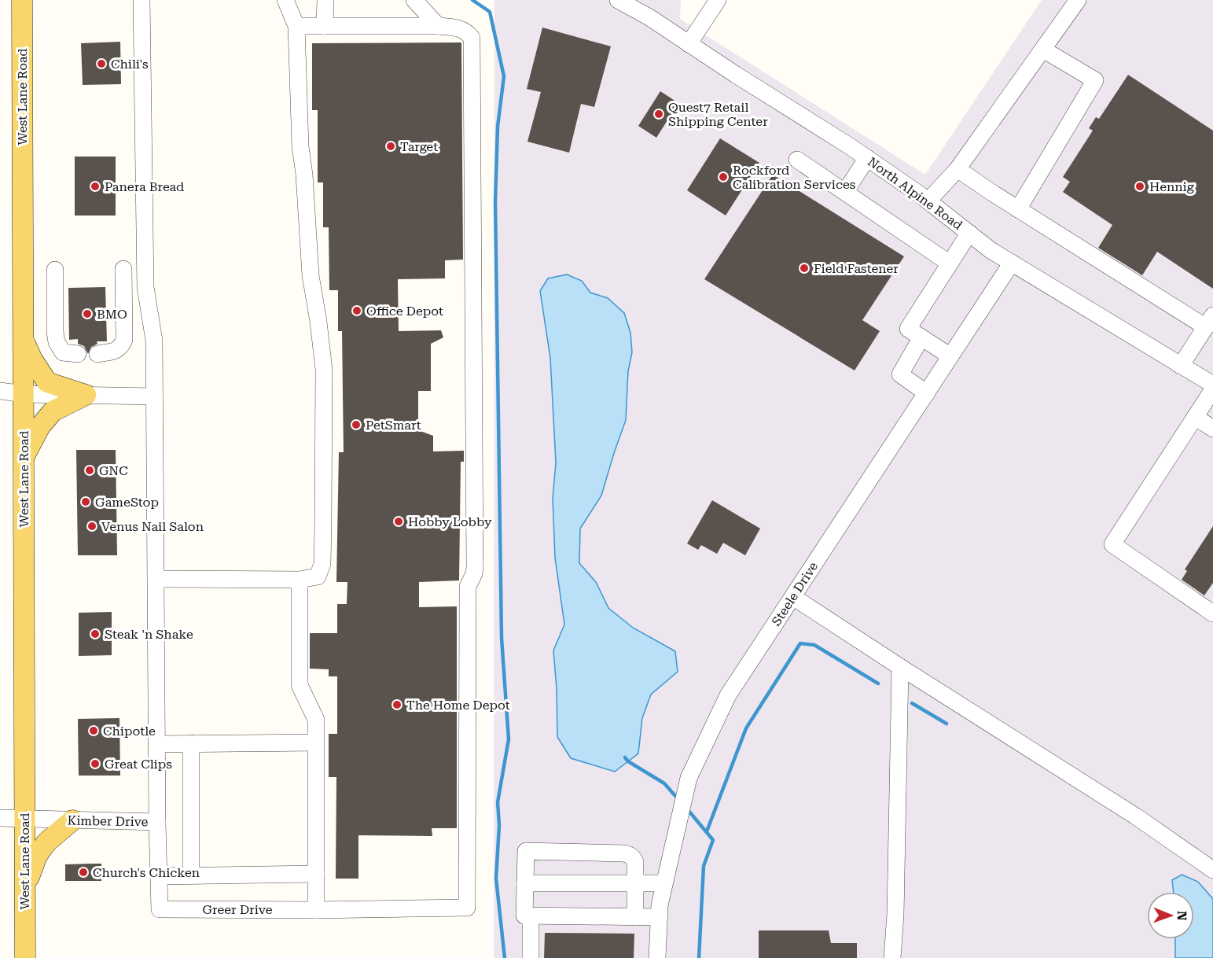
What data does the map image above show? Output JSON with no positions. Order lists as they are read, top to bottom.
{
  "streets": {
    "main road": ["West Lane Road"],
    "street": [
      "North Alpine Road",
      "Steele Drive",
      "Kimber Drive",
      "Greer Drive"
    ]
  },
  "crossings": [
    ["West Lane Road", "Kimber Drive"],
    ["North Alpine Road", "Steele Drive"],
    ["Kimber Drive", "Greer Drive"]
  ],
  "places": [
    "Chili's",
    "Quest7 Retail Shipping Center",
    "Target",
    "Rockford Calibration Services",
    "Panera Bread",
    "Hennig",
    "Field Fastener",
    "Office Depot",
    "BMO",
    "PetSmart",
    "GNC",
    "GameStop",
    "Hobby Lobby",
    "Venus Nail Salon",
    "Steak 'n Shake",
    "The Home Depot",
    "Chipotle",
    "Great Clips",
    "Church's Chicken"
  ],
  "north": "right"
}
